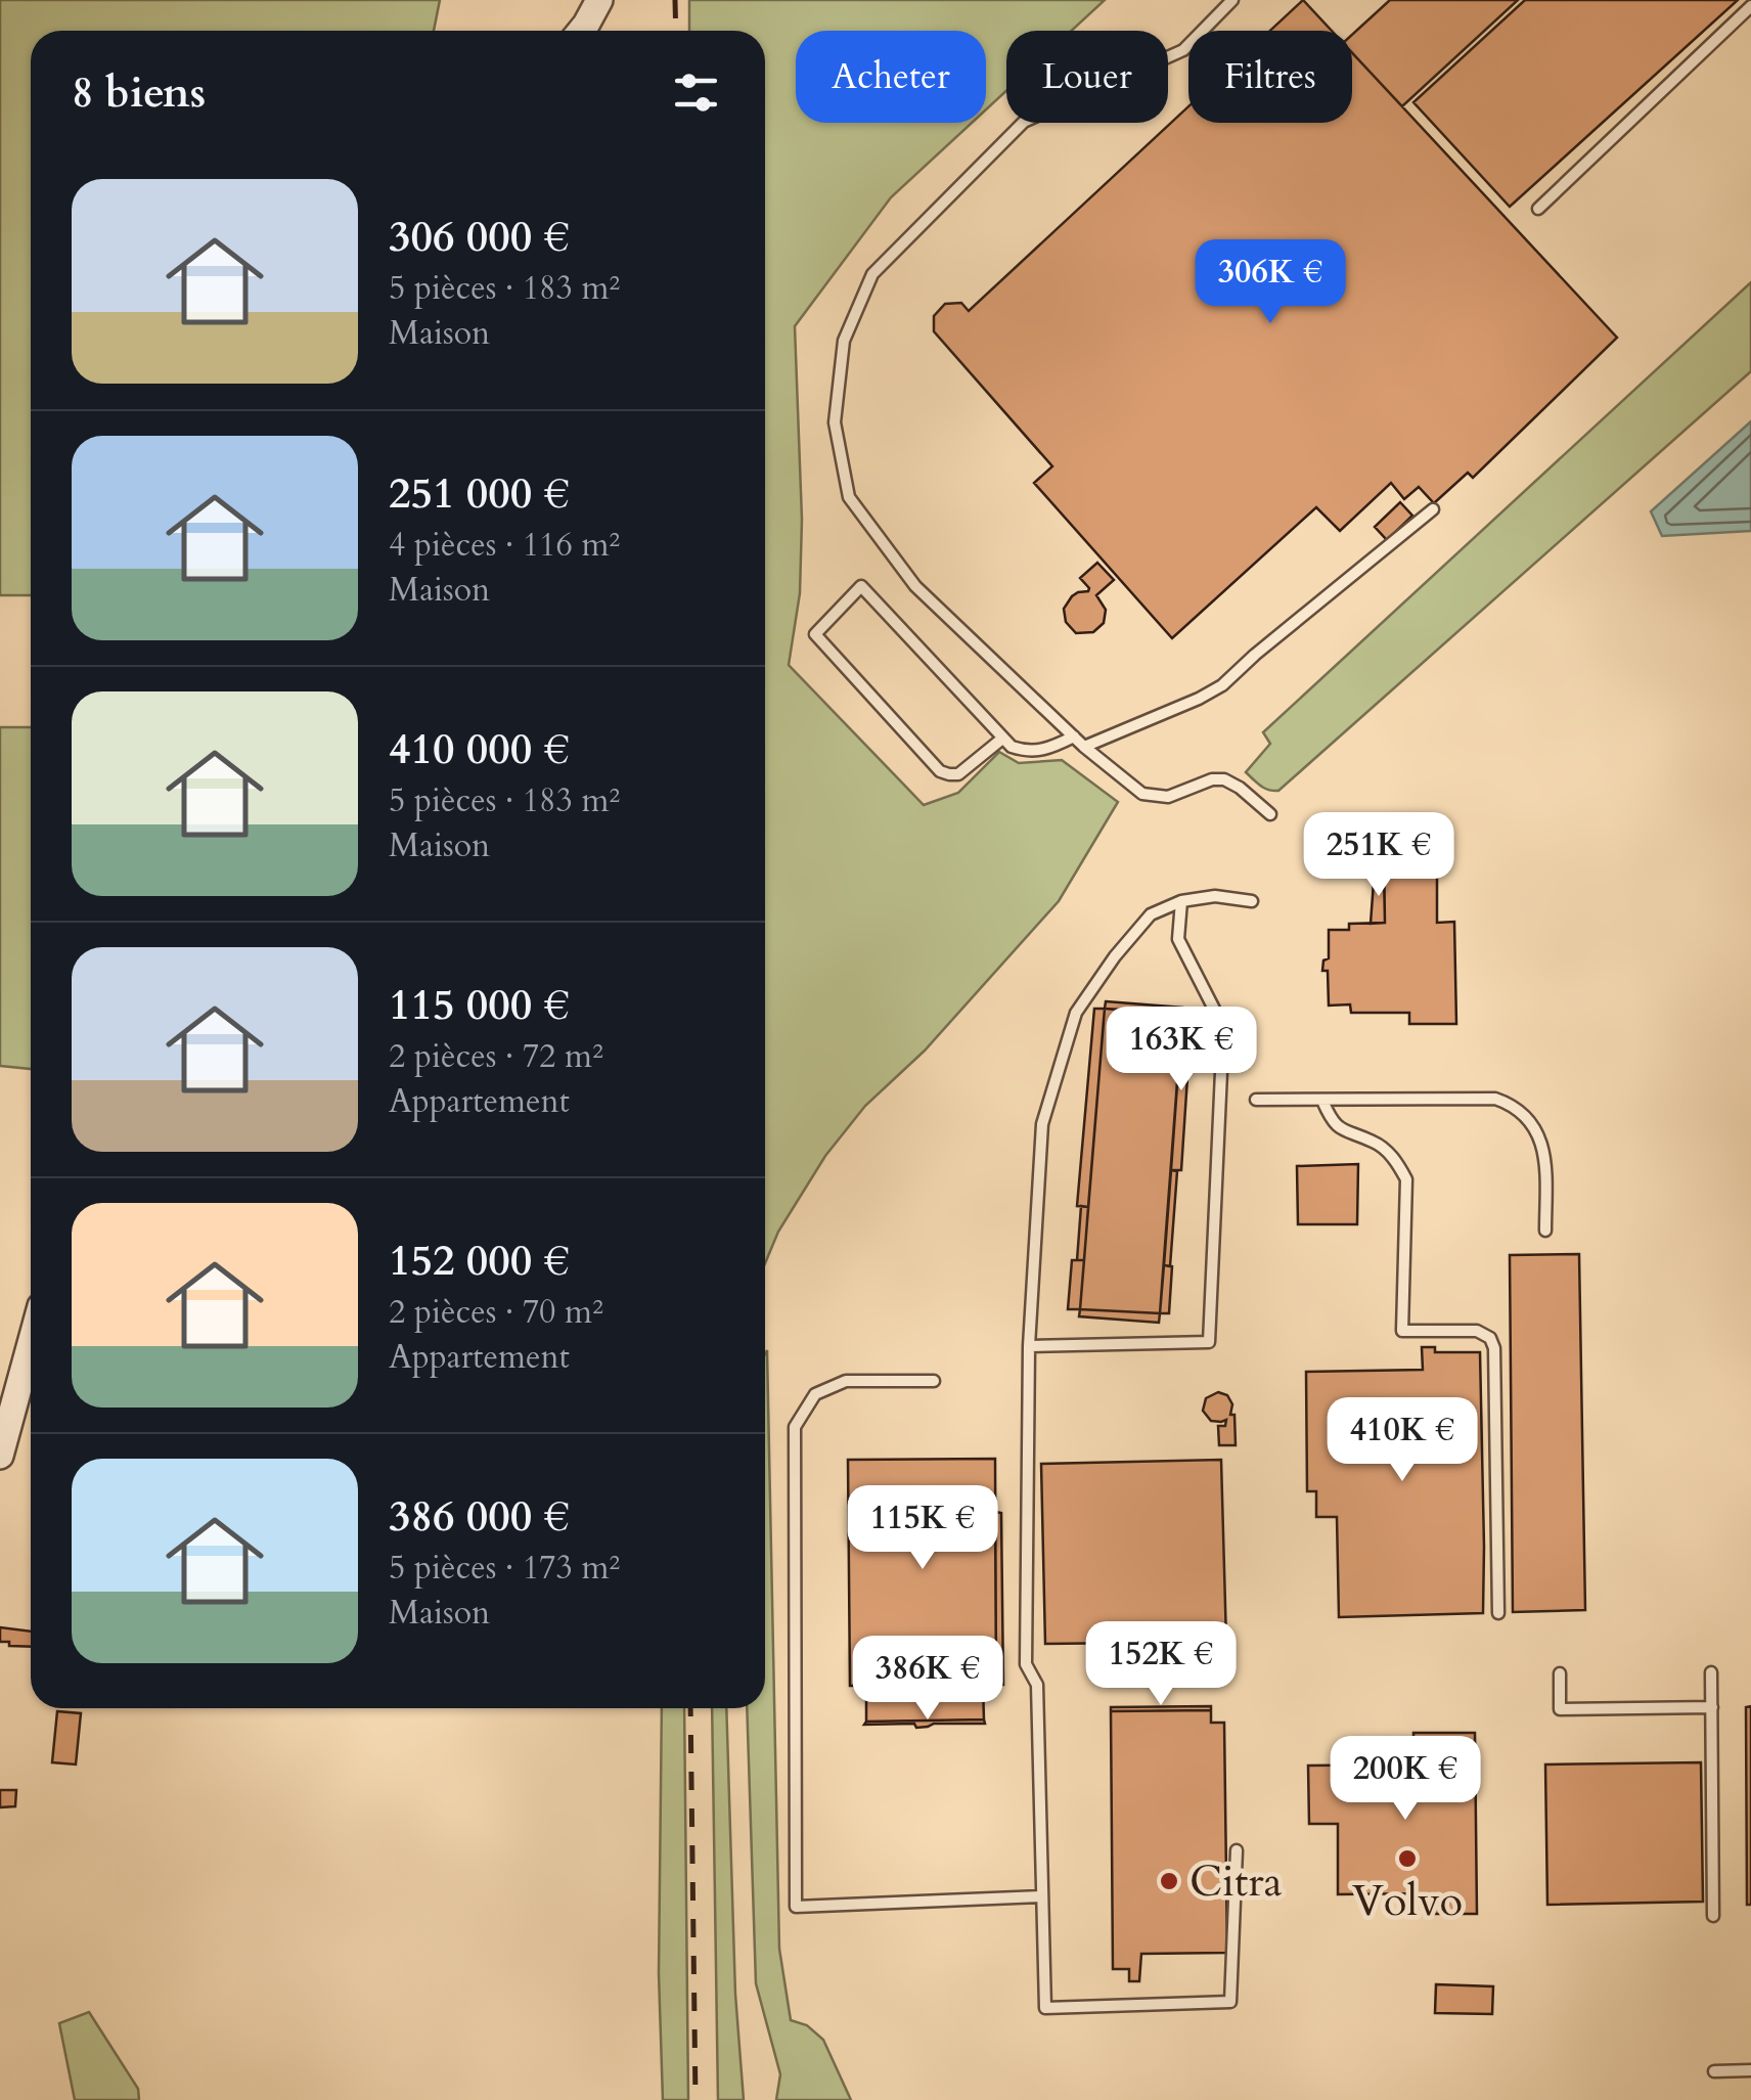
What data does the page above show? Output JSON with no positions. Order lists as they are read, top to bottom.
{
  "places": ["Volvo", "Citra"],
  "page": {
    "chip": ["Acheter", "Louer", "Filtres"],
    "heading": "8 biens",
    "list": [
      {
        "name": "306 000 €",
        "note": "5 pièces · 183 m² · Maison"
      },
      {
        "name": "251 000 €",
        "note": "4 pièces · 116 m² · Maison"
      },
      {
        "name": "410 000 €",
        "note": "5 pièces · 183 m² · Maison"
      },
      {
        "name": "115 000 €",
        "note": "2 pièces · 72 m² · Appartement"
      },
      {
        "name": "152 000 €",
        "note": "2 pièces · 70 m² · Appartement"
      },
      {
        "name": "386 000 €",
        "note": "5 pièces · 173 m² · Maison"
      }
    ],
    "price": [
      "306K €",
      "251K €",
      "163K €",
      "410K €",
      "115K €",
      "152K €",
      "386K €",
      "200K €"
    ]
  }
}
